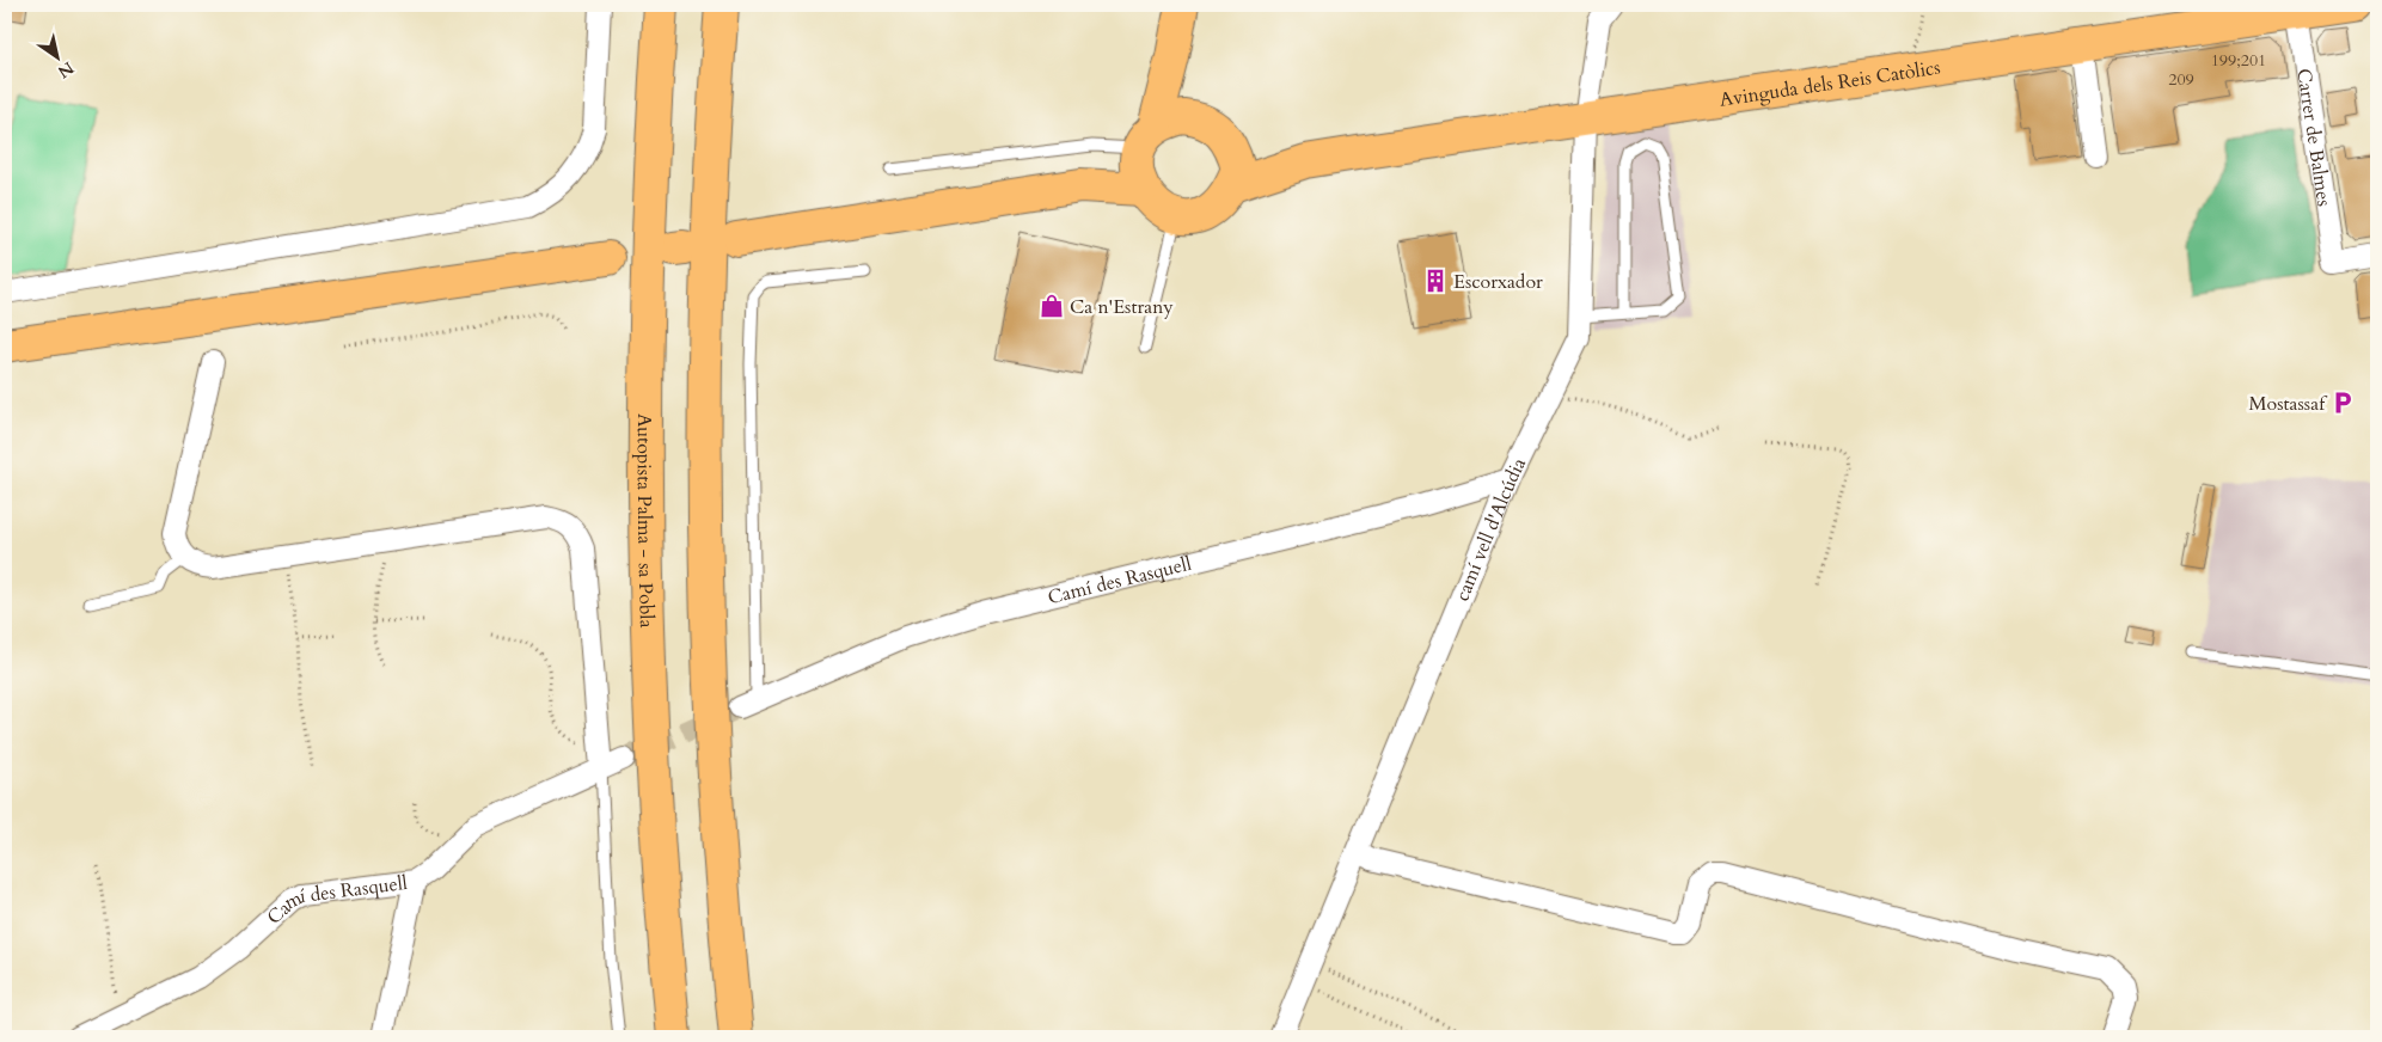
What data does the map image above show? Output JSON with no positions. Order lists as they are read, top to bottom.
{
  "streets": {
    "main road": ["Avinguda dels Reis Catòlics", "Autopista Palma - sa Pobla"],
    "street": ["Carrer de Balmes", "camí vell d'Alcúdia", "Camí des Rasquell"]
  },
  "crossings": [
    ["Avinguda dels Reis Catòlics", "Carrer de Balmes"],
    ["Avinguda dels Reis Catòlics", "camí vell d'Alcúdia"],
    ["camí vell d'Alcúdia", "Camí des Rasquell"]
  ],
  "places": {
    "building": ["Escorxador"],
    "shop": ["Ca n'Estrany"],
    "parking": ["Mostassaf"]
  },
  "house_numbers": ["199;201", "209"],
  "north": "bottom right"
}
